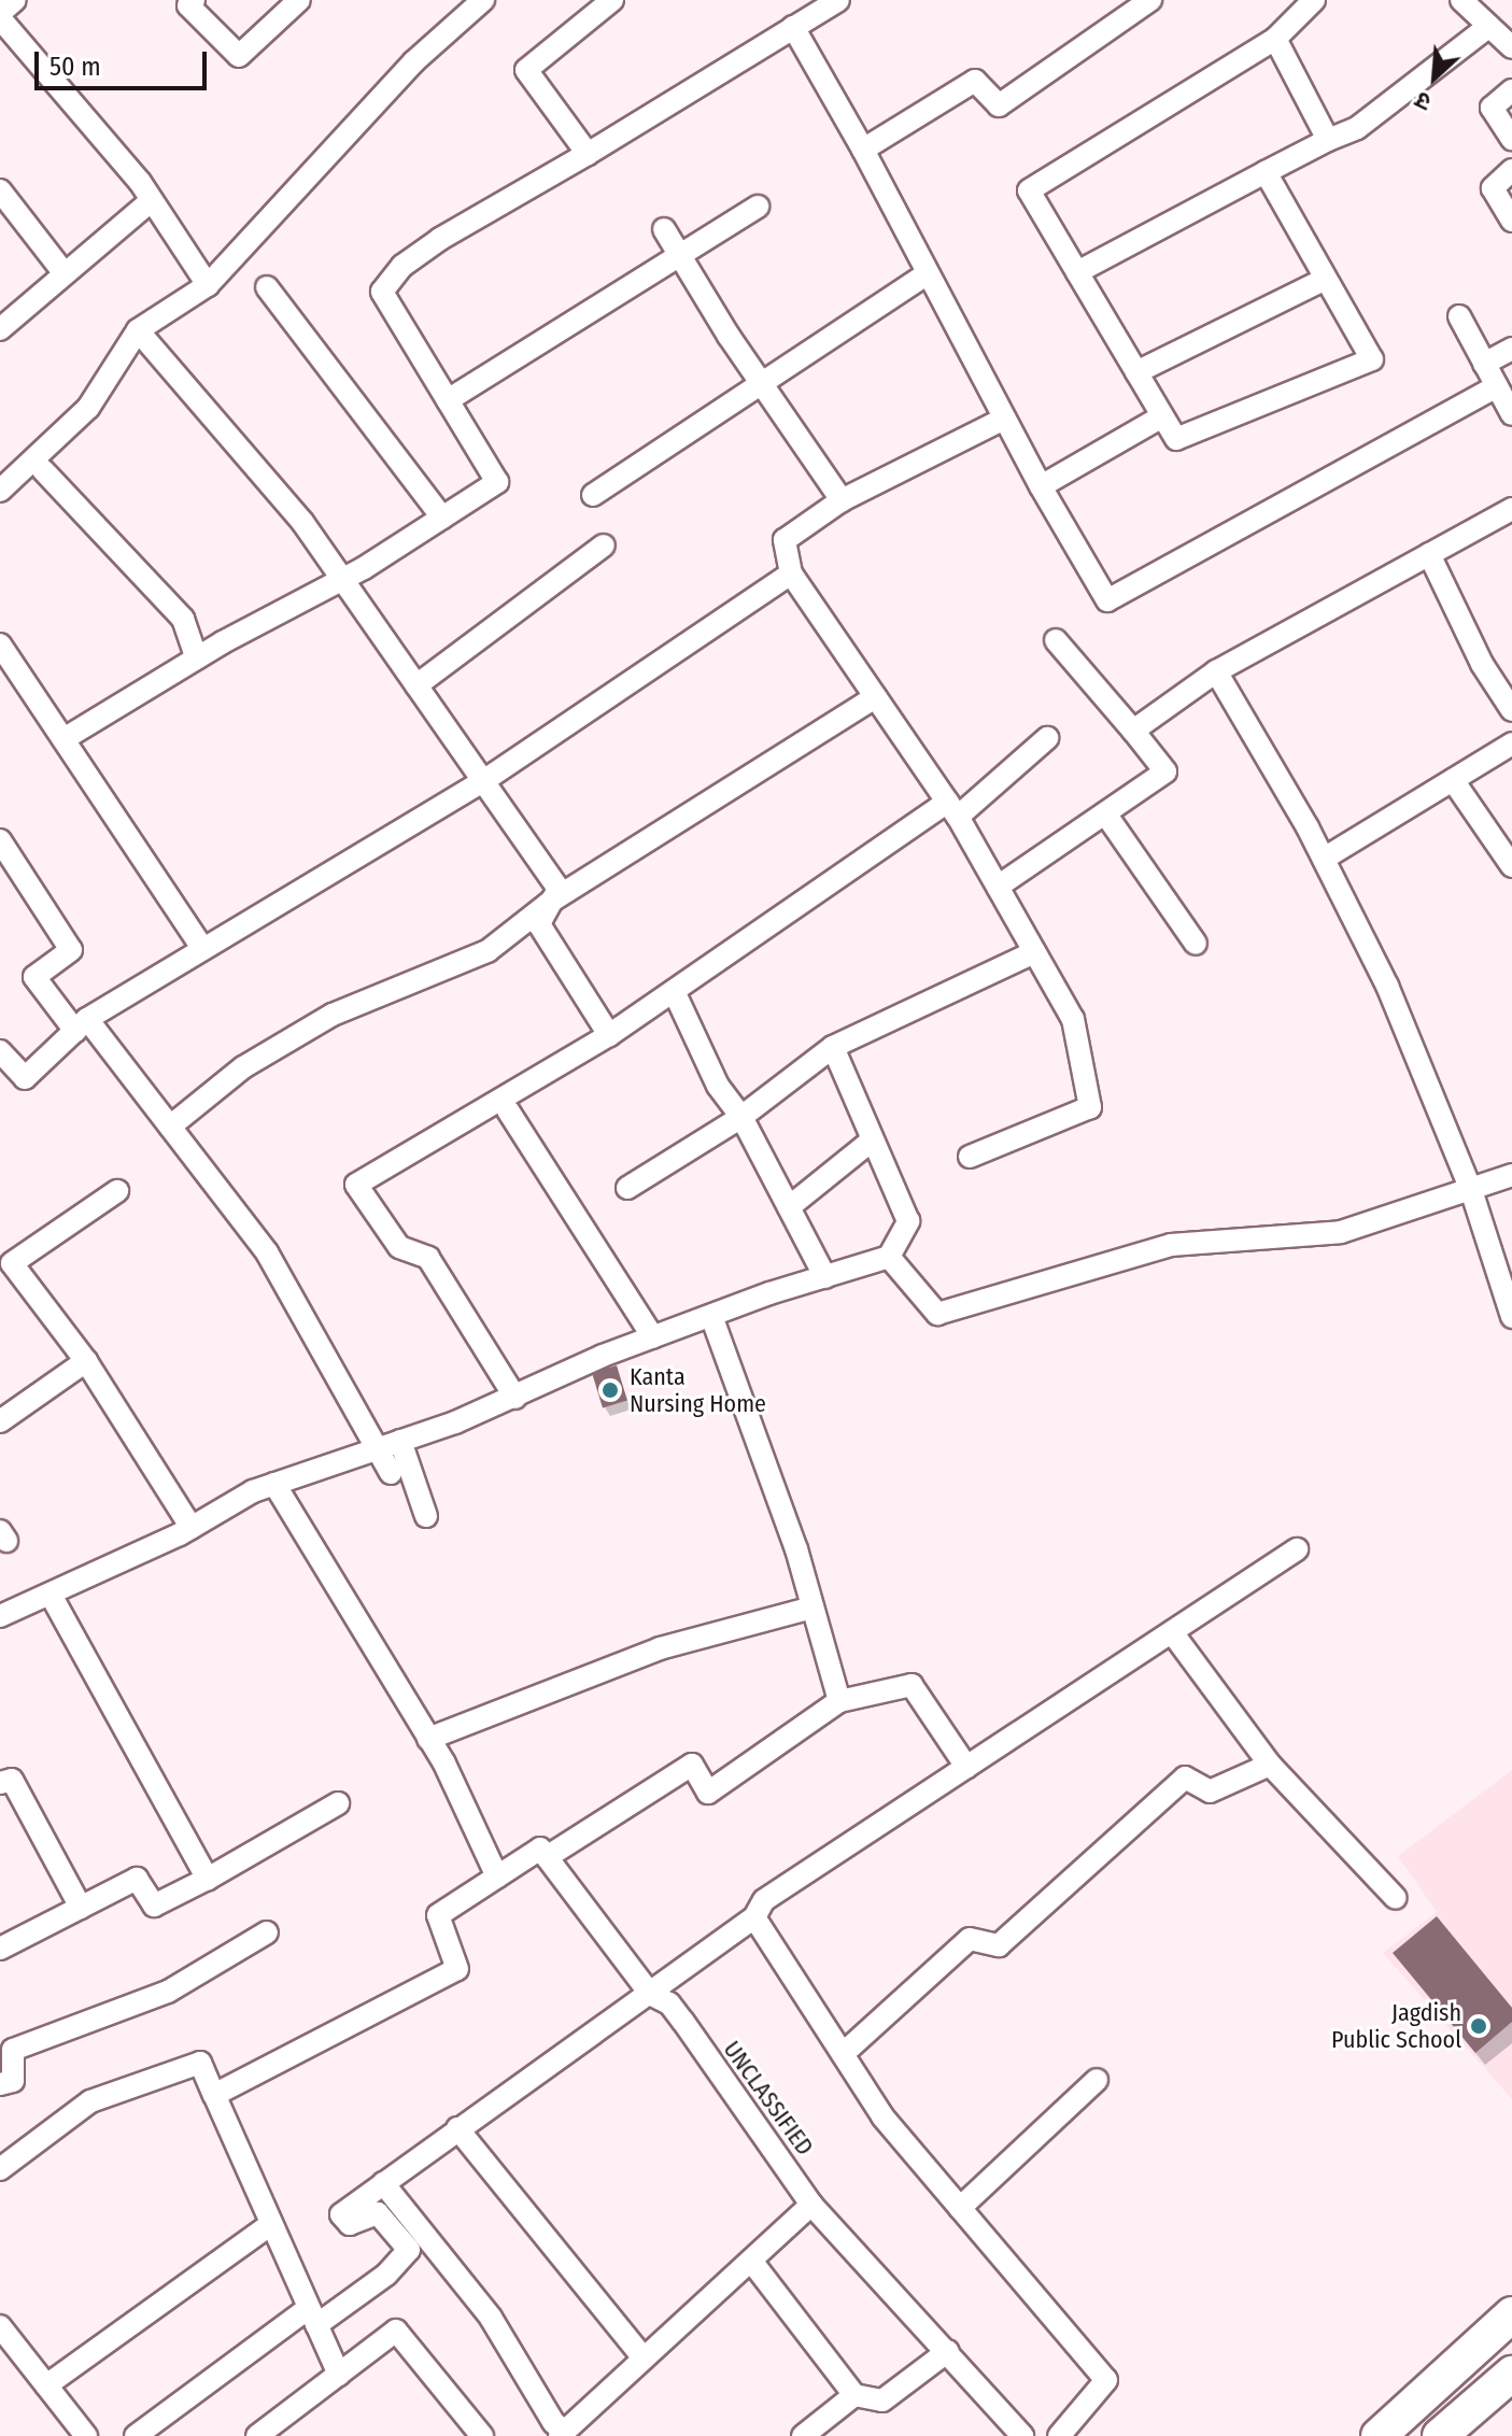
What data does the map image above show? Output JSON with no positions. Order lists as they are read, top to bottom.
{
  "streets": {
    "street": ["UNCLASSIFIED"]
  },
  "places": ["Kanta Nursing Home", "Jagdish Public School"],
  "scale_bar": "50 m",
  "north": "bottom left"
}
